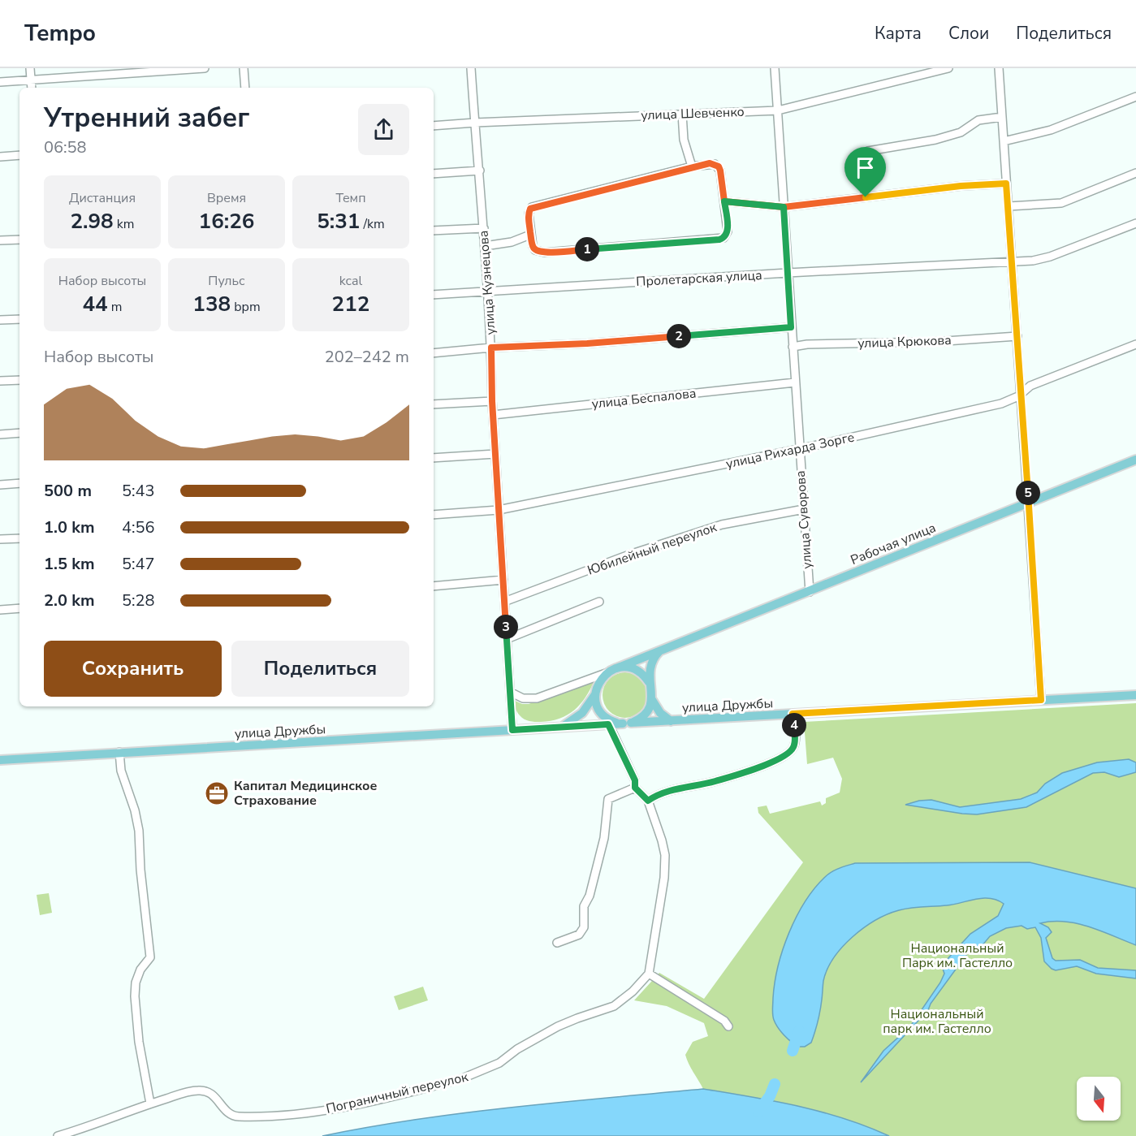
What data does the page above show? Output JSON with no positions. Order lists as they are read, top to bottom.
{
  "streets": {
    "main road": ["Рабочая улица", "улица Дружбы"],
    "street": [
      "улица Шевченко",
      "Пролетарская улица",
      "улица Кузнецова",
      "улица Крюкова",
      "улица Беспалова",
      "улица Рихарда Зорге",
      "улица Суворова",
      "Юбилейный переулок",
      "Пограничный переулок"
    ]
  },
  "crossings": [
    ["улица Шевченко", "улица Кузнецова"],
    ["улица Шевченко", "улица Суворова"],
    ["Пролетарская улица", "улица Кузнецова"],
    ["Пролетарская улица", "улица Суворова"],
    ["улица Кузнецова", "улица Беспалова"],
    ["улица Кузнецова", "улица Рихарда Зорге"],
    ["улица Кузнецова", "Юбилейный переулок"],
    ["улица Кузнецова", "улица Дружбы"],
    ["улица Крюкова", "улица Суворова"],
    ["улица Беспалова", "улица Суворова"],
    ["улица Рихарда Зорге", "улица Суворова"],
    ["улица Суворова", "Рабочая улица"],
    ["улица Суворова", "Юбилейный переулок"],
    ["Рабочая улица", "улица Дружбы"]
  ],
  "parks": ["Национальный Парк им. Гастелло", "Национальный парк им. Гастелло"],
  "places": {
    "office": ["Капитал Медицинское Страхование"]
  },
  "north": "bottom",
  "page": {
    "header": "Tempo",
    "nav": ["Карта", "Слои", "Поделиться"],
    "heading": ["Утренний забег", "06:58"],
    "stats": [
      ["Дистанция", "2.98 km"],
      ["Время", "16:26"],
      ["Темп", "5:31 /km"],
      ["Набор высоты", "44 m"],
      ["Пульс", "138 bpm"],
      ["kcal", "212"]
    ],
    "pins": [
      "1",
      "2",
      "5",
      "3",
      "4"
    ],
    "chart": ["Набор высоты", "202–242 m"],
    "list": [
      {
        "name": "500 m",
        "note": "5:43"
      },
      {
        "name": "1.0 km",
        "note": "4:56"
      },
      {
        "name": "1.5 km",
        "note": "5:47"
      },
      {
        "name": "2.0 km",
        "note": "5:28"
      }
    ],
    "buttons": ["Сохранить", "Поделиться"]
  }
}
